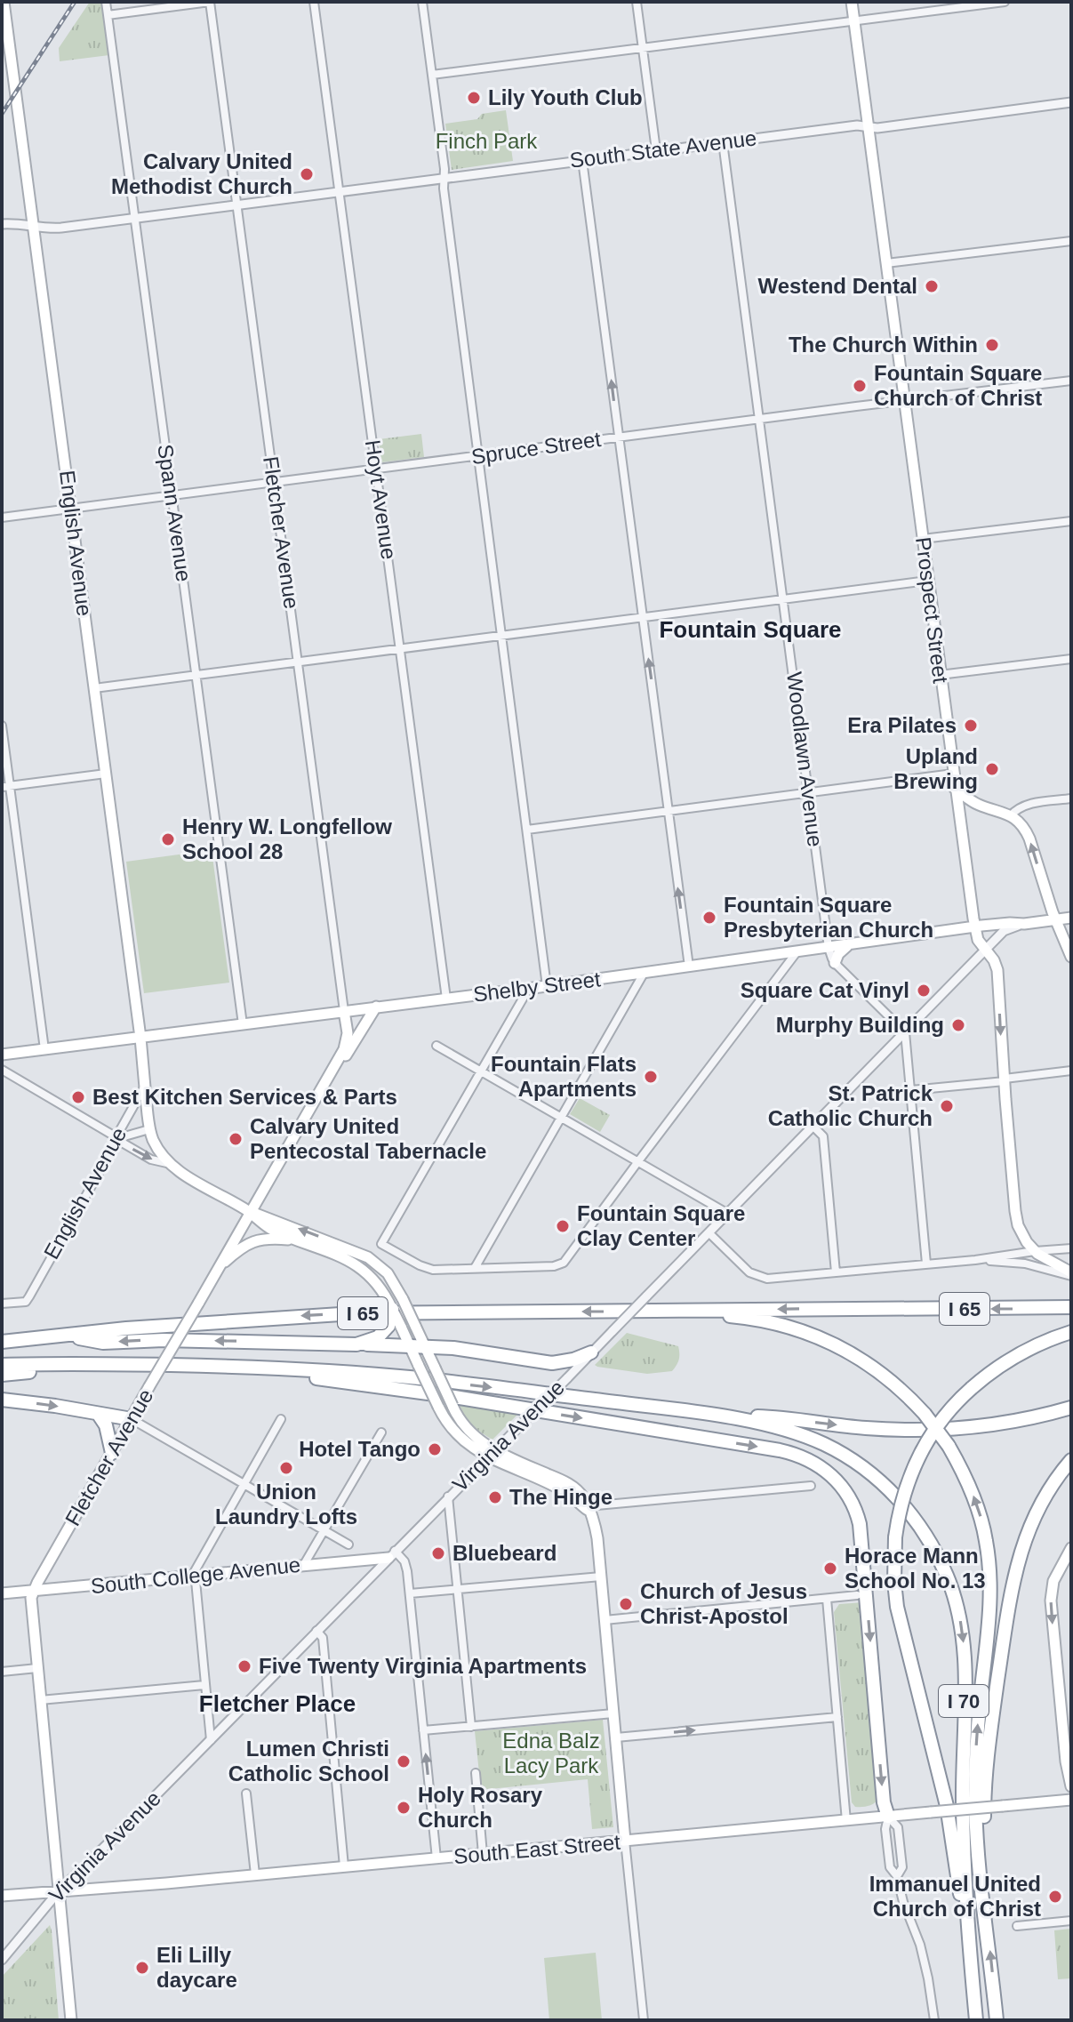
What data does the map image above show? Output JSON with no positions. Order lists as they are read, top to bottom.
{
  "streets": {
    "highway": ["I 65", "I 70"],
    "main road": [
      "Fletcher Avenue",
      "English Avenue",
      "Prospect Street",
      "Shelby Street",
      "South College Avenue",
      "South East Street"
    ],
    "street": [
      "South State Avenue",
      "Spruce Street",
      "Hoyt Avenue",
      "Spann Avenue",
      "Woodlawn Avenue",
      "Virginia Avenue"
    ]
  },
  "crossings": [
    ["South State Avenue", "Hoyt Avenue"],
    ["South State Avenue", "Spann Avenue"],
    ["South State Avenue", "Fletcher Avenue"],
    ["South State Avenue", "English Avenue"],
    ["South State Avenue", "Prospect Street"],
    ["South State Avenue", "Woodlawn Avenue"],
    ["Spruce Street", "Hoyt Avenue"],
    ["Spruce Street", "Spann Avenue"],
    ["Spruce Street", "Fletcher Avenue"],
    ["Spruce Street", "English Avenue"],
    ["Spruce Street", "Prospect Street"],
    ["Spruce Street", "Woodlawn Avenue"],
    ["Hoyt Avenue", "Shelby Street"],
    ["Spann Avenue", "Shelby Street"],
    ["Fletcher Avenue", "Shelby Street"],
    ["Fletcher Avenue", "Virginia Avenue"],
    ["Fletcher Avenue", "South College Avenue"],
    ["Fletcher Avenue", "South East Street"],
    ["English Avenue", "Shelby Street"],
    ["Prospect Street", "Shelby Street"],
    ["Prospect Street", "Virginia Avenue"],
    ["Woodlawn Avenue", "Shelby Street"],
    ["Woodlawn Avenue", "Virginia Avenue"],
    ["Shelby Street", "Virginia Avenue"],
    ["I 65", "I 70"],
    ["Virginia Avenue", "South College Avenue"],
    ["Virginia Avenue", "South East Street"]
  ],
  "districts": ["Fountain Square", "Fletcher Place"],
  "parks": ["Finch Park", "Edna Balz Lacy Park"],
  "places": [
    "Lily Youth Club",
    "Calvary United Methodist Church",
    "Westend Dental",
    "The Church Within",
    "Fountain Square Church of Christ",
    "Era Pilates",
    "Upland Brewing",
    "Henry W. Longfellow School 28",
    "Fountain Square Presbyterian Church",
    "Square Cat Vinyl",
    "Murphy Building",
    "Fountain Flats Apartments",
    "Best Kitchen Services & Parts",
    "St. Patrick Catholic Church",
    "Calvary United Pentecostal Tabernacle",
    "Fountain Square Clay Center",
    "Hotel Tango",
    "Union Laundry Lofts",
    "The Hinge",
    "Bluebeard",
    "Horace Mann School No. 13",
    "Church of Jesus Christ-Apostol",
    "Five Twenty Virginia Apartments",
    "Lumen Christi Catholic School",
    "Holy Rosary Church",
    "Immanuel United Church of Christ",
    "Eli Lilly daycare"
  ]
}
